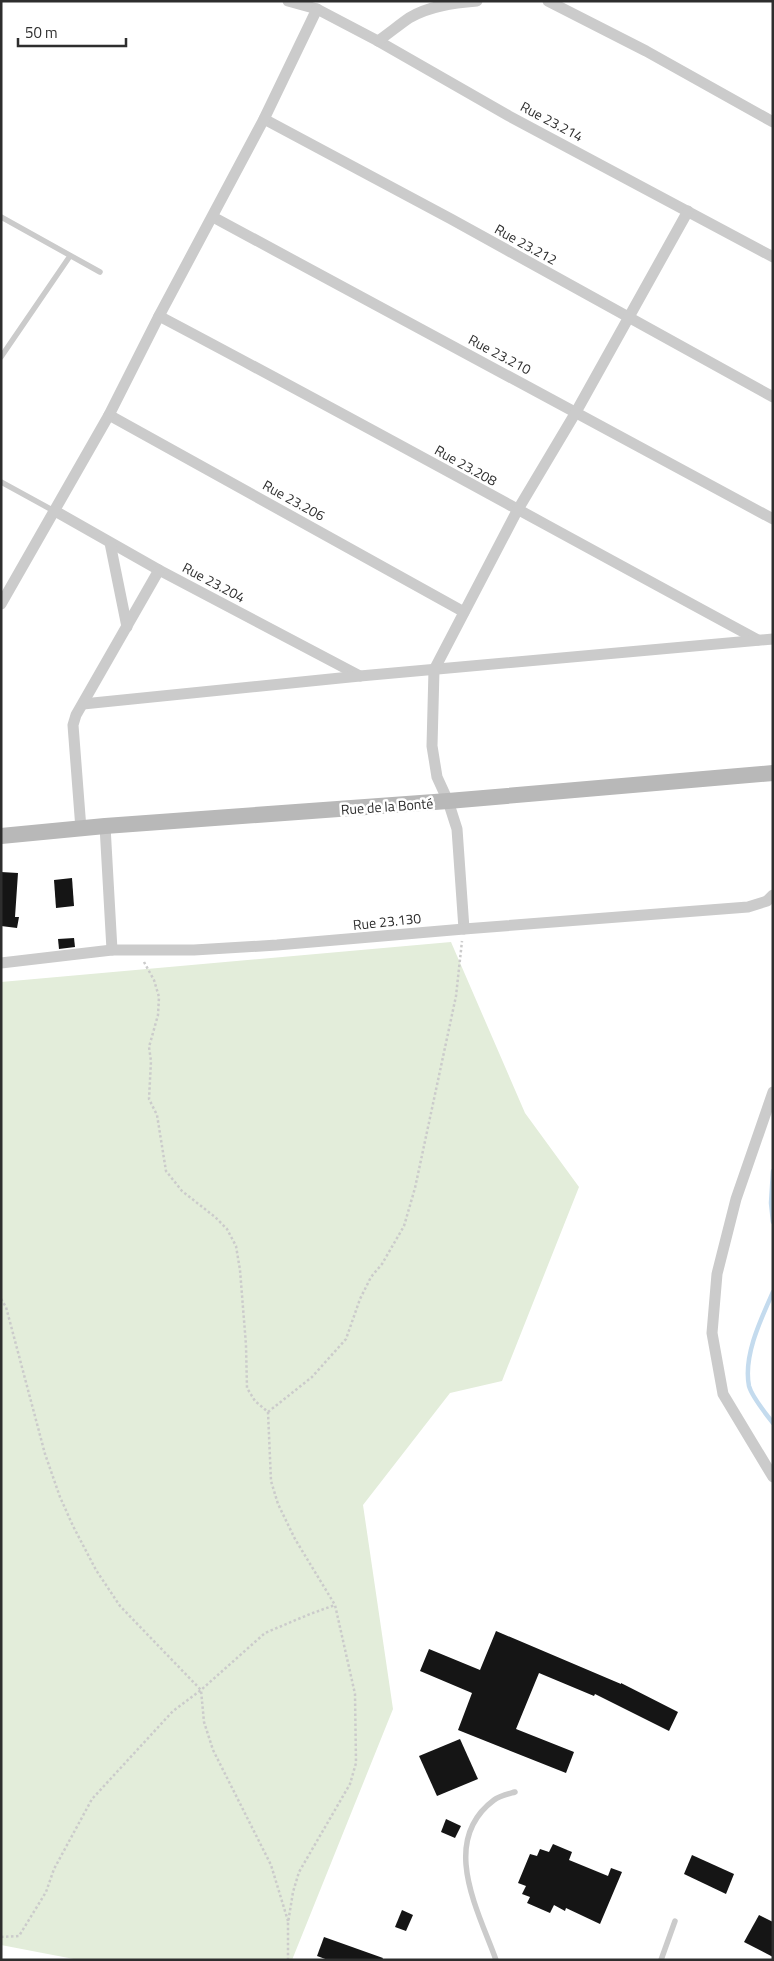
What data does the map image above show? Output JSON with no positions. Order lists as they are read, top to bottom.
{
  "streets": {
    "street": [
      "Rue 23.214",
      "Rue 23.212",
      "Rue 23.210",
      "Rue 23.208",
      "Rue 23.206",
      "Rue 23.204",
      "Rue de la Bonté",
      "Rue 23.130"
    ]
  },
  "scale_bar": "50 m"
}
